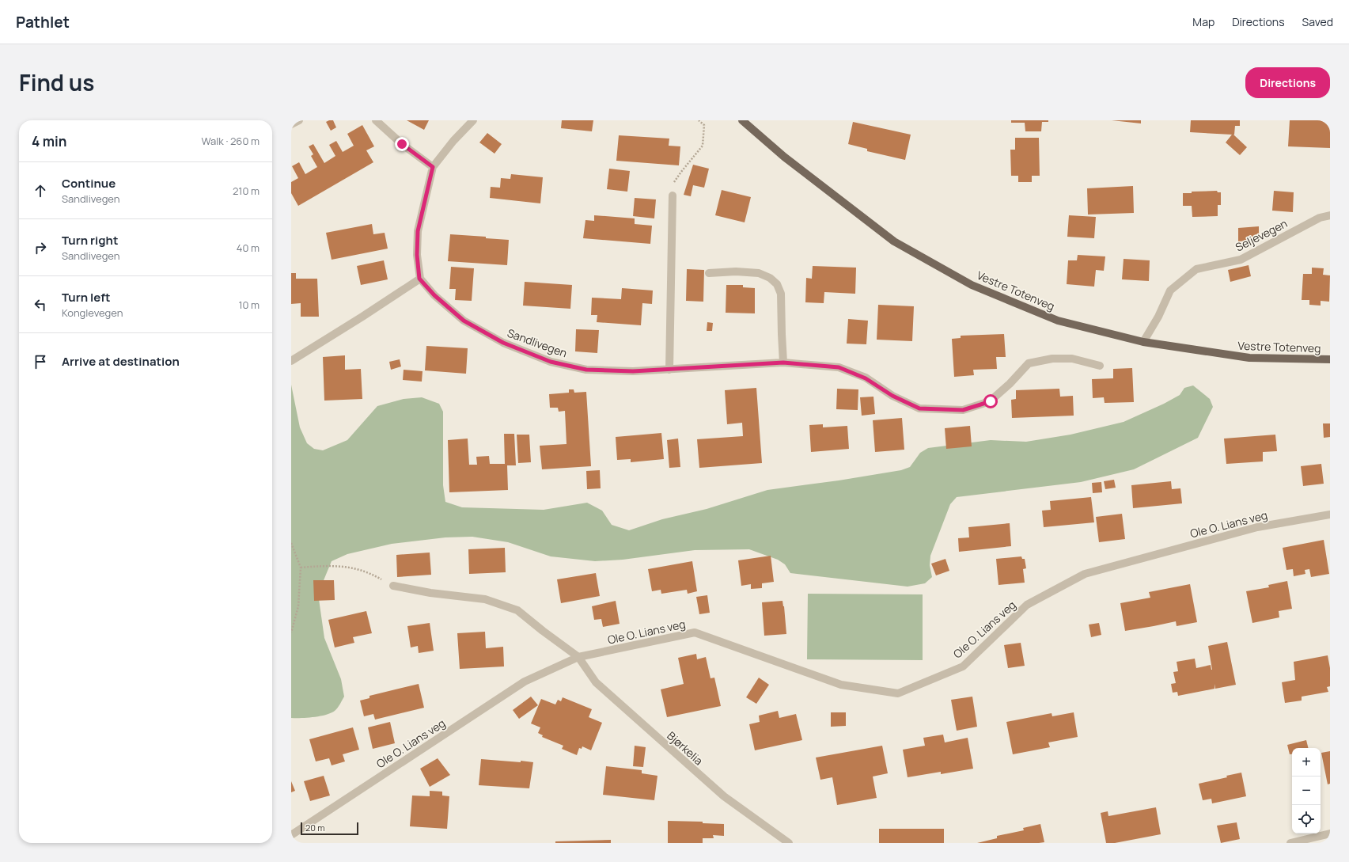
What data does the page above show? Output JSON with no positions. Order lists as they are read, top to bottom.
{
  "streets": {
    "main road": ["Vestre Totenveg"],
    "street": [
      "Seljevegen",
      "Sandlivegen",
      "Ole O. Lians veg",
      "Bjørkelia"
    ]
  },
  "crossings": [
    ["Seljevegen", "Vestre Totenveg"],
    ["Ole O. Lians veg", "Bjørkelia"]
  ],
  "scale_bar": "20 m",
  "page": {
    "header": "Pathlet",
    "nav": ["Map", "Directions", "Saved"],
    "title": "Find us",
    "buttons": "Directions",
    "heading": ["4 min", "Walk · 260 m"],
    "list": [
      ["Continue", "Sandlivegen", "210 m"],
      ["Turn right", "Sandlivegen", "40 m"],
      ["Turn left", "Konglevegen", "10 m"],
      "Arrive at destination"
    ],
    "map_buttons": ["+", "−"],
    "scale": "20 m"
  }
}
